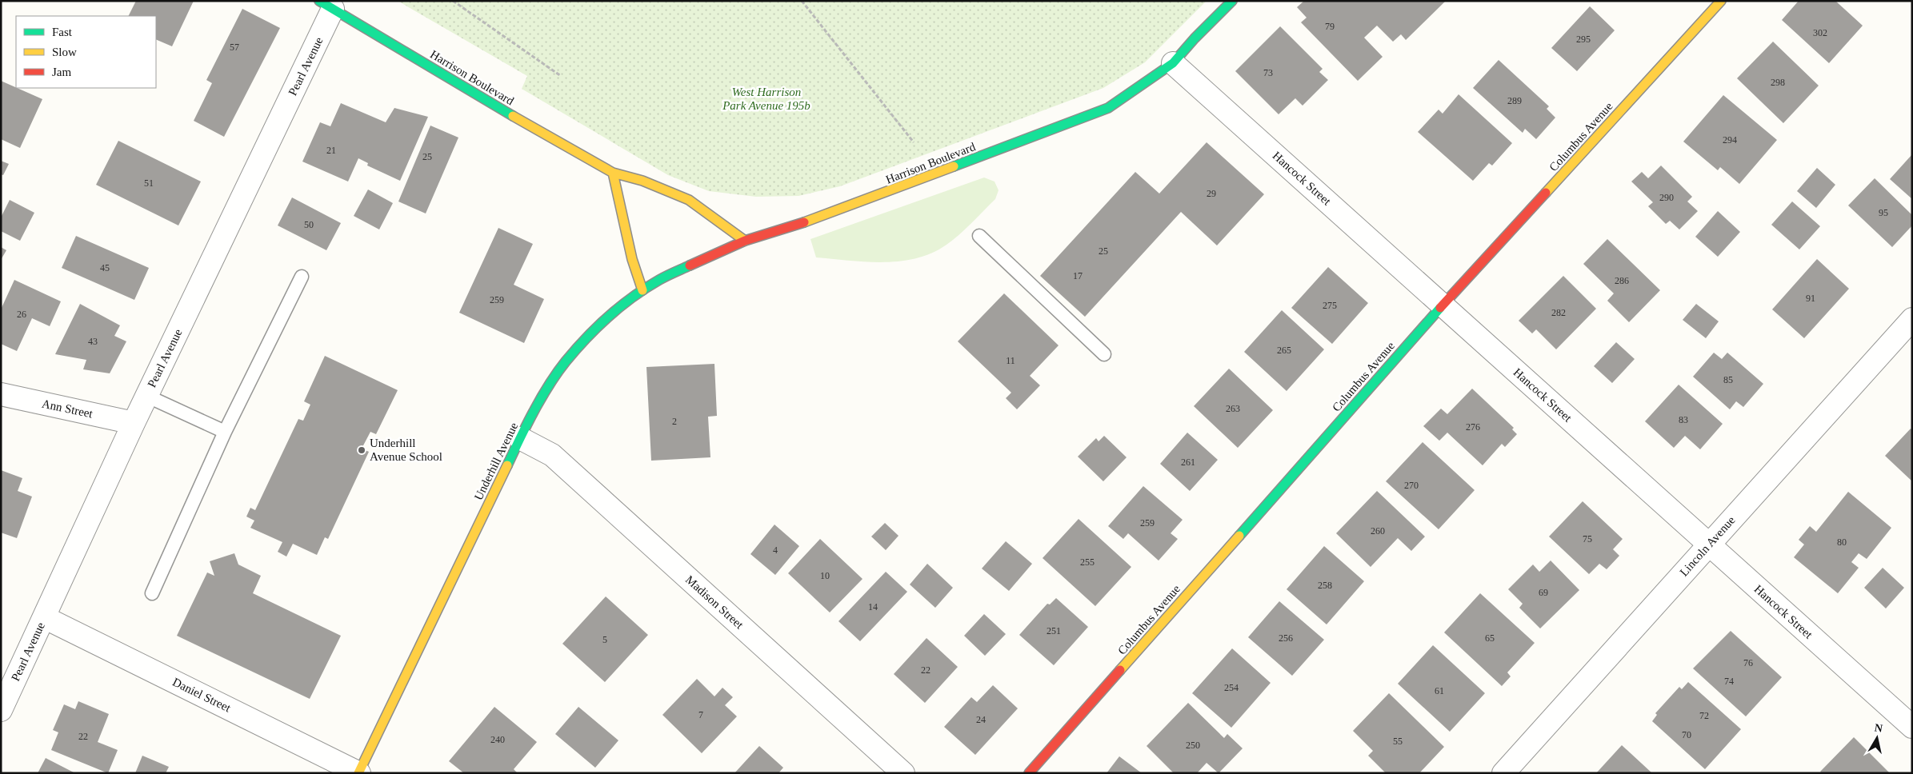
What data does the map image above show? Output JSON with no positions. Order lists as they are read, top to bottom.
{
  "streets": {
    "street": [
      "Pearl Avenue",
      "Harrison Boulevard",
      "Columbus Avenue",
      "Hancock Street",
      "Ann Street",
      "Underhill Avenue",
      "Lincoln Avenue",
      "Madison Street",
      "Daniel Street"
    ]
  },
  "crossings": [
    ["Pearl Avenue", "Harrison Boulevard"],
    ["Pearl Avenue", "Ann Street"],
    ["Pearl Avenue", "Daniel Street"],
    ["Harrison Boulevard", "Hancock Street"],
    ["Harrison Boulevard", "Underhill Avenue"],
    ["Columbus Avenue", "Hancock Street"],
    ["Hancock Street", "Lincoln Avenue"],
    ["Underhill Avenue", "Madison Street"],
    ["Underhill Avenue", "Daniel Street"]
  ],
  "parks": ["West Harrison Park Avenue 195b"],
  "places": ["Underhill Avenue School"],
  "house_numbers": [
    "79",
    "302",
    "295",
    "57",
    "73",
    "298",
    "289",
    "294",
    "21",
    "25",
    "51",
    "29",
    "290",
    "95",
    "50",
    "25",
    "45",
    "17",
    "286",
    "91",
    "259",
    "275",
    "282",
    "26",
    "43",
    "265",
    "11",
    "85",
    "263",
    "83",
    "2",
    "276",
    "261",
    "270",
    "259",
    "260",
    "75",
    "80",
    "4",
    "255",
    "10",
    "258",
    "69",
    "14",
    "251",
    "256",
    "65",
    "5",
    "76",
    "22",
    "74",
    "254",
    "61",
    "7",
    "72",
    "24",
    "70",
    "22",
    "240",
    "55",
    "250"
  ],
  "legend": ["Fast", "Slow", "Jam"],
  "north": "top"
}
